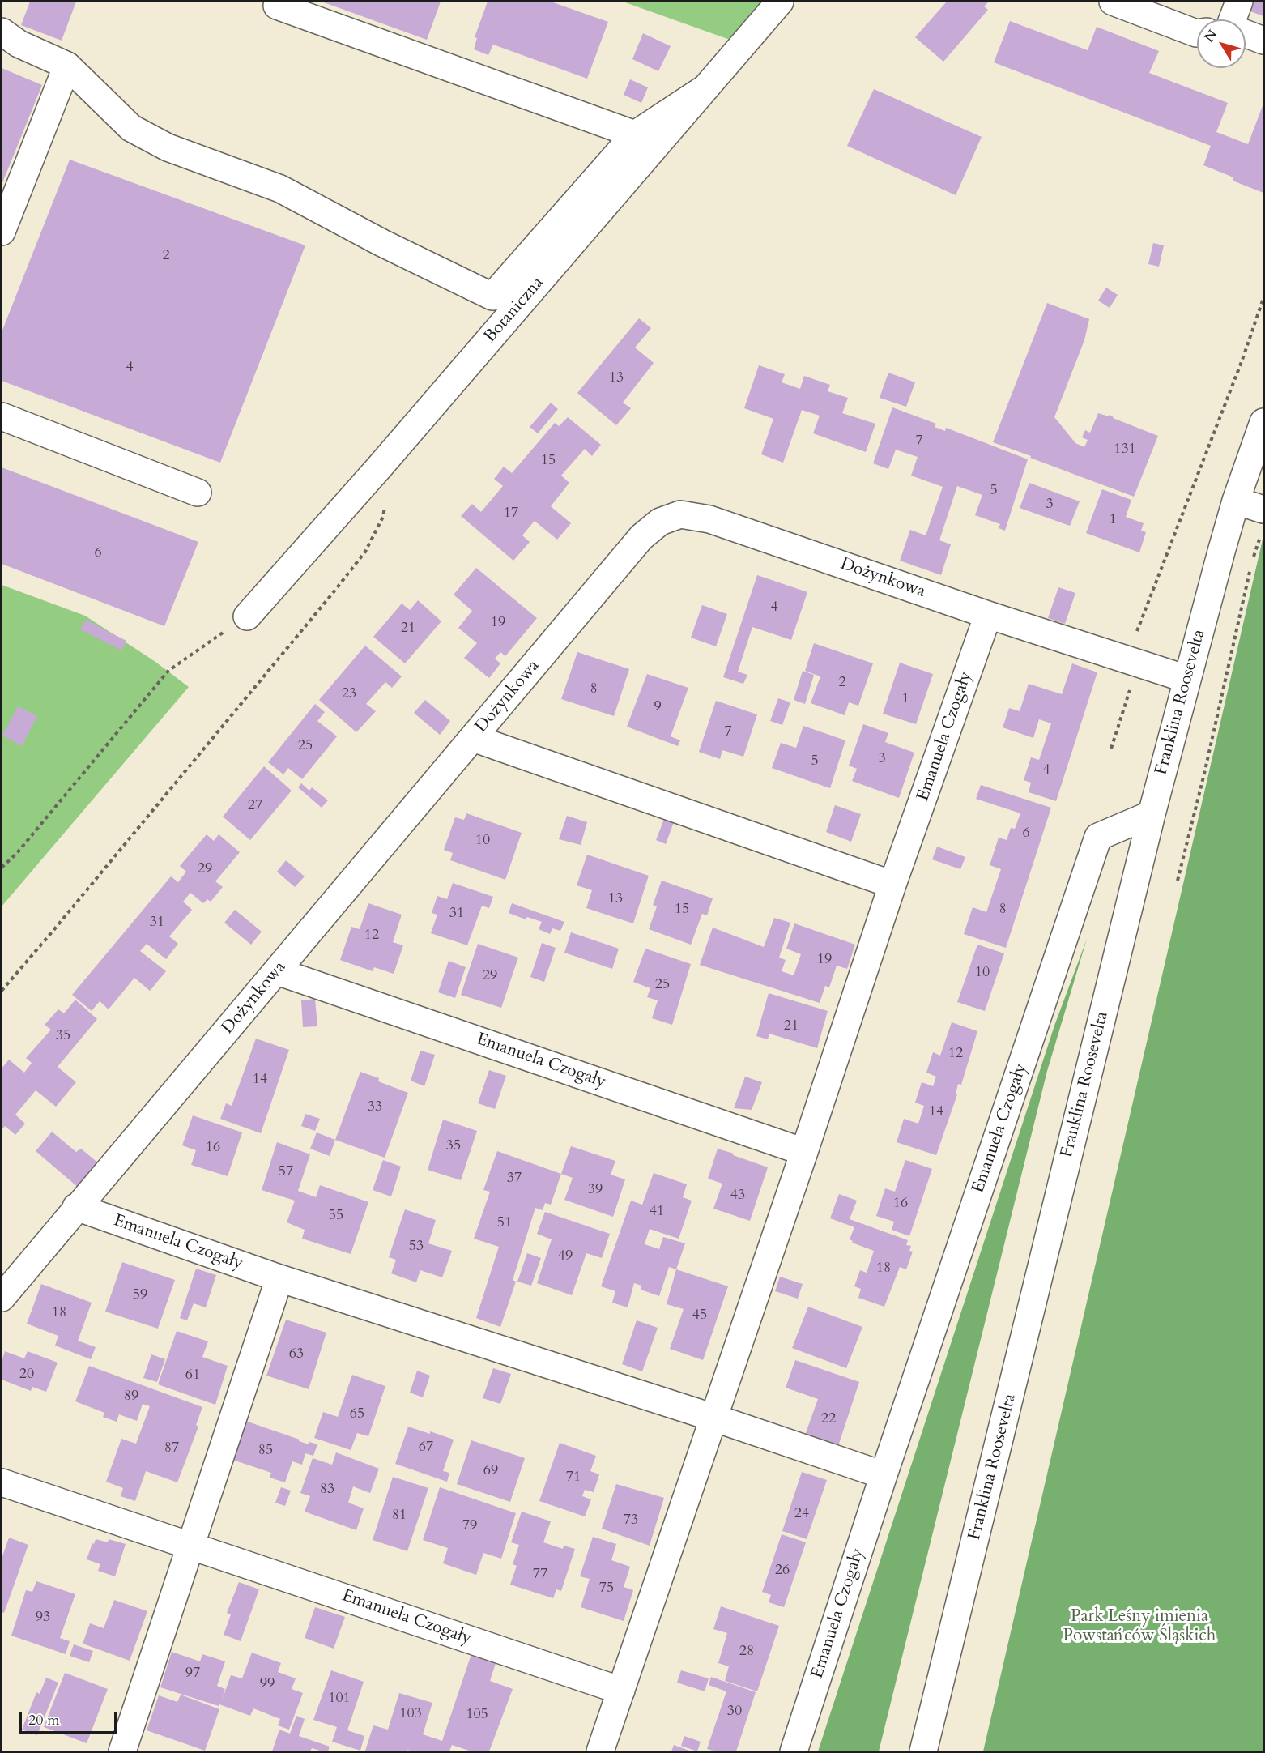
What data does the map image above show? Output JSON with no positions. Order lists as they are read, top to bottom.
{
  "streets": {
    "street": [
      "Botaniczna",
      "Dożynkowa",
      "Franklina Roosevelta",
      "Emanuela Czogały"
    ]
  },
  "crossings": [
    ["Dożynkowa", "Franklina Roosevelta"],
    ["Dożynkowa", "Emanuela Czogały"],
    ["Franklina Roosevelta", "Emanuela Czogały"]
  ],
  "parks": ["Park Leśny imienia Powstańców Śląskich"],
  "house_numbers": [
    "2",
    "4",
    "13",
    "7",
    "131",
    "15",
    "5",
    "3",
    "17",
    "1",
    "6",
    "4",
    "19",
    "21",
    "2",
    "8",
    "23",
    "1",
    "9",
    "7",
    "25",
    "3",
    "5",
    "4",
    "27",
    "6",
    "10",
    "29",
    "13",
    "15",
    "8",
    "31",
    "31",
    "12",
    "19",
    "10",
    "29",
    "25",
    "21",
    "35",
    "12",
    "14",
    "33",
    "14",
    "35",
    "16",
    "57",
    "37",
    "39",
    "43",
    "16",
    "41",
    "55",
    "51",
    "53",
    "49",
    "18",
    "59",
    "18",
    "45",
    "63",
    "20",
    "61",
    "89",
    "65",
    "22",
    "67",
    "87",
    "85",
    "69",
    "71",
    "83",
    "24",
    "81",
    "73",
    "79",
    "26",
    "77",
    "75",
    "93",
    "28",
    "97",
    "99",
    "101",
    "30",
    "103",
    "105"
  ],
  "scale_bar": "20 m",
  "north": "top left"
}
